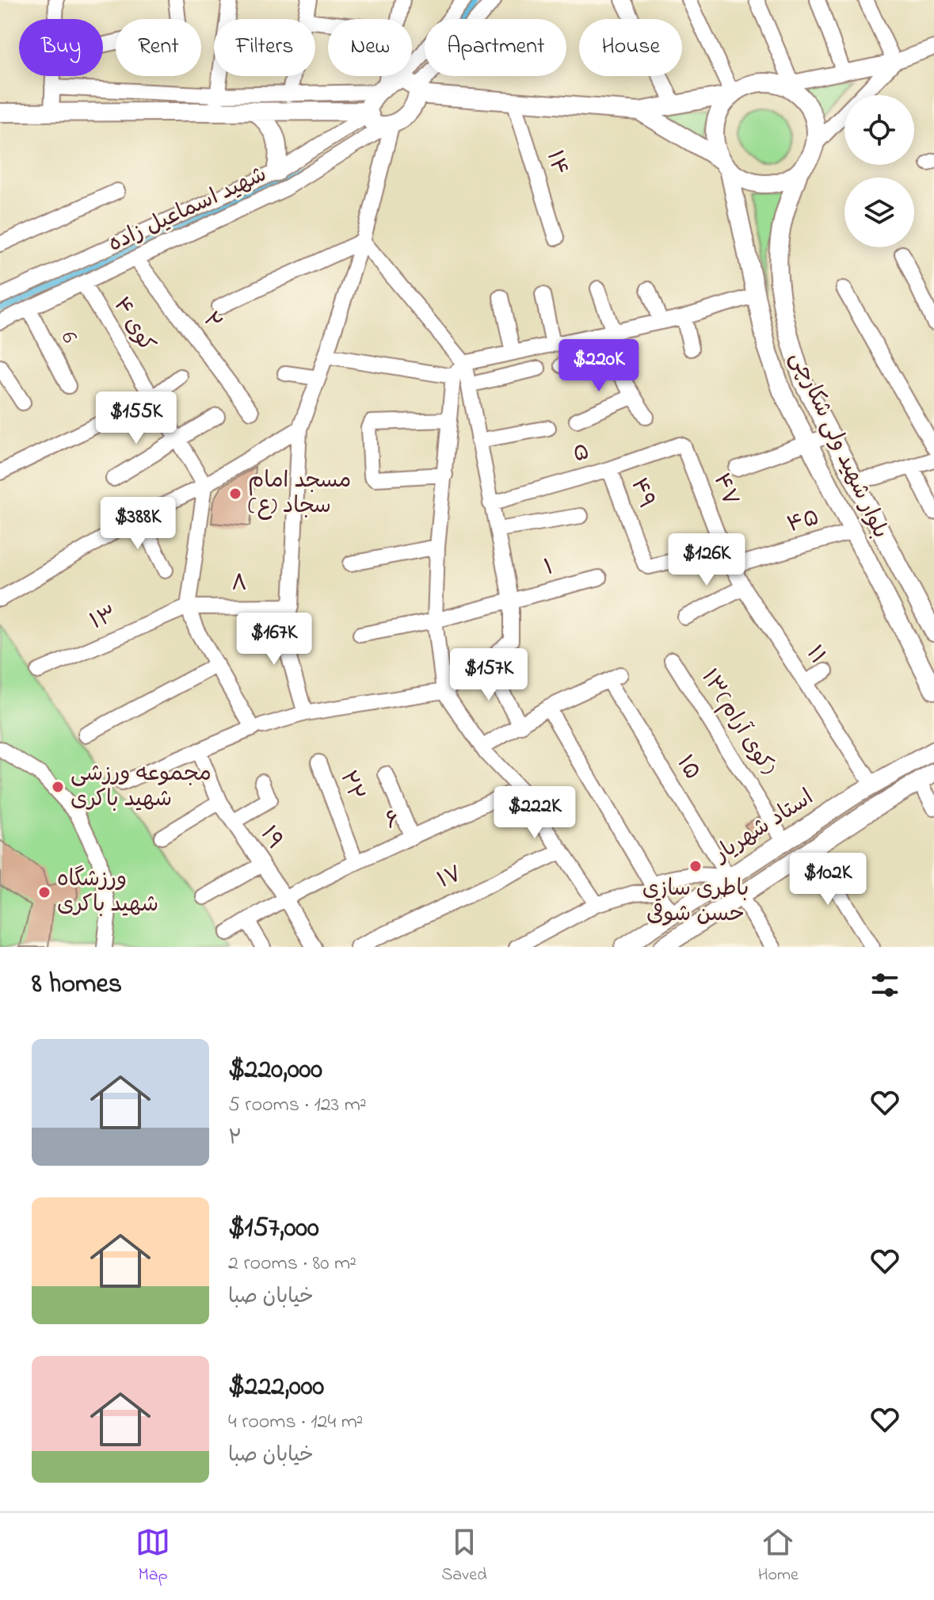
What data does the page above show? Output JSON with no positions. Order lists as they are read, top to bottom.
{
  "streets": {
    "main road": ["بلوار شهید ولی شکارچی", "استاد شهریار"],
    "street": [
      "۱۴",
      "شهید اسماعیل زاده",
      "۲",
      "کوی ۴",
      "6",
      "۵",
      "۴۷",
      "۴۹",
      "۴۵",
      "۱",
      "۸",
      "۱۳",
      "۱۱",
      "۱۳(کوی آرام)",
      "۱۵",
      "۲۲",
      "۶",
      "۱۹",
      "۱۷"
    ]
  },
  "crossings": [
    ["شهید اسماعیل زاده", "۲"],
    ["شهید اسماعیل زاده", "کوی ۴"],
    ["شهید اسماعیل زاده", "6"],
    ["بلوار شهید ولی شکارچی", "۴۵"],
    ["۵", "۴۷"],
    ["۵", "۴۹"],
    ["۴۷", "۴۹"],
    ["۴۷", "۱۱"],
    ["۴۹", "۱۱"],
    ["۴۵", "۱۱"],
    ["۸", "۱۳"],
    ["۱۱", "استاد شهریار"],
    ["۱۳(کوی آرام)", "استاد شهریار"],
    ["۱۵", "استاد شهریار"],
    ["۲۲", "۶"],
    ["۶", "۱۹"]
  ],
  "places": [
    "مسجد امام سجاد (ع)",
    "مجموعه ورزشی شهید باکری",
    "باطری سازی حسن شوقی",
    "ورزشگاه شهید باکری"
  ],
  "page": {
    "chip": [
      "Buy",
      "Rent",
      "Filters",
      "New",
      "Apartment",
      "House"
    ],
    "price": [
      "$220K",
      "$155K",
      "$388K",
      "$126K",
      "$167K",
      "$157K",
      "$222K",
      "$102K"
    ],
    "heading": "8 homes",
    "list": [
      {
        "name": "$220,000",
        "note": "5 rooms · 123 m² · ۲"
      },
      {
        "name": "$157,000",
        "note": "2 rooms · 80 m² · خیابان صبا"
      },
      {
        "name": "$222,000",
        "note": "4 rooms · 124 m² · خیابان صبا"
      }
    ],
    "tabs": ["Map", "Saved", "Home"]
  }
}
